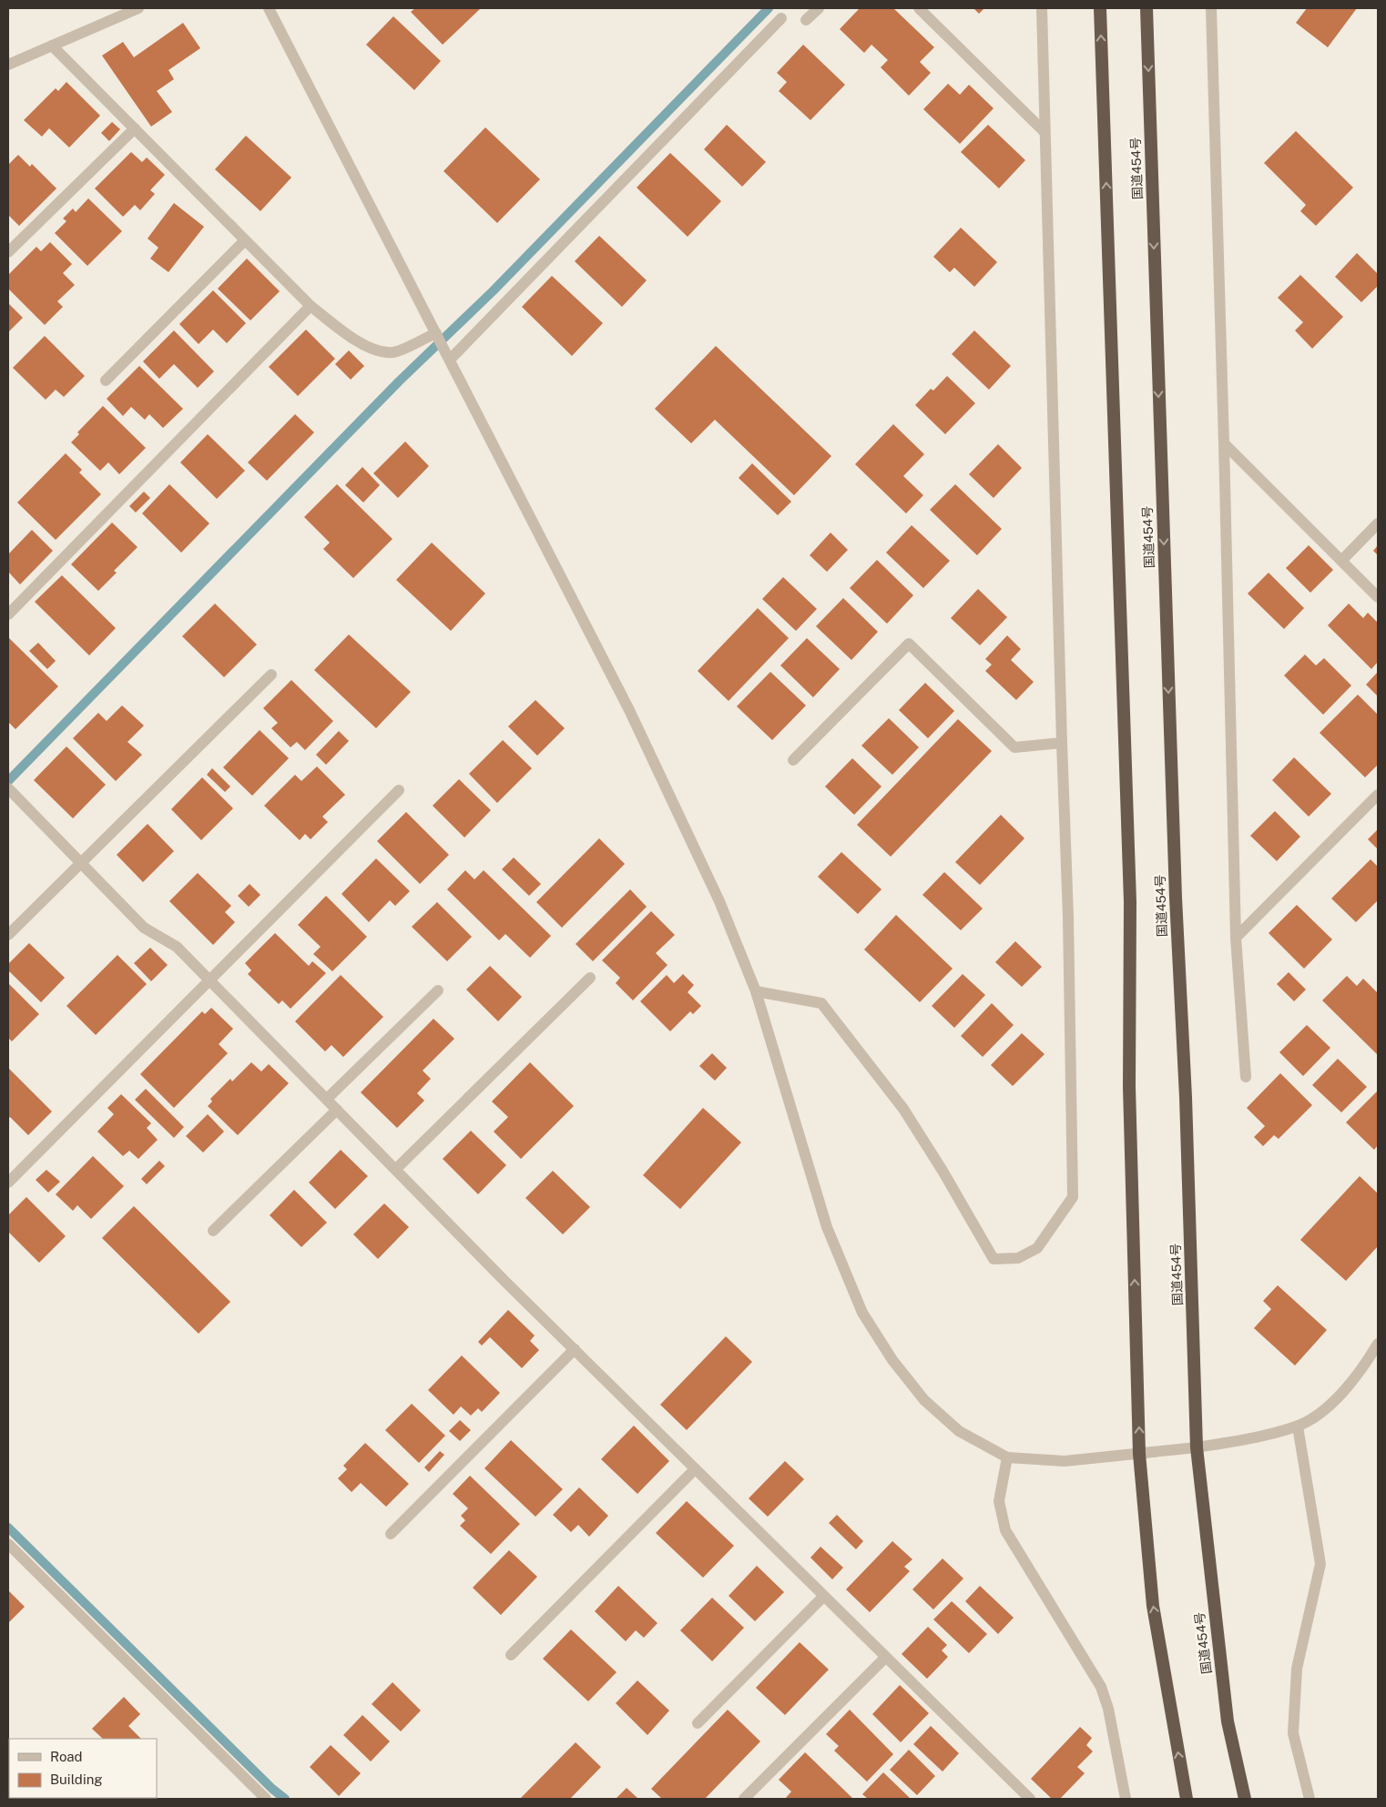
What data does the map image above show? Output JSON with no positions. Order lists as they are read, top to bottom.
{
  "streets": {
    "highway": ["国道454号"]
  },
  "legend": ["Road", "Building"]
}
